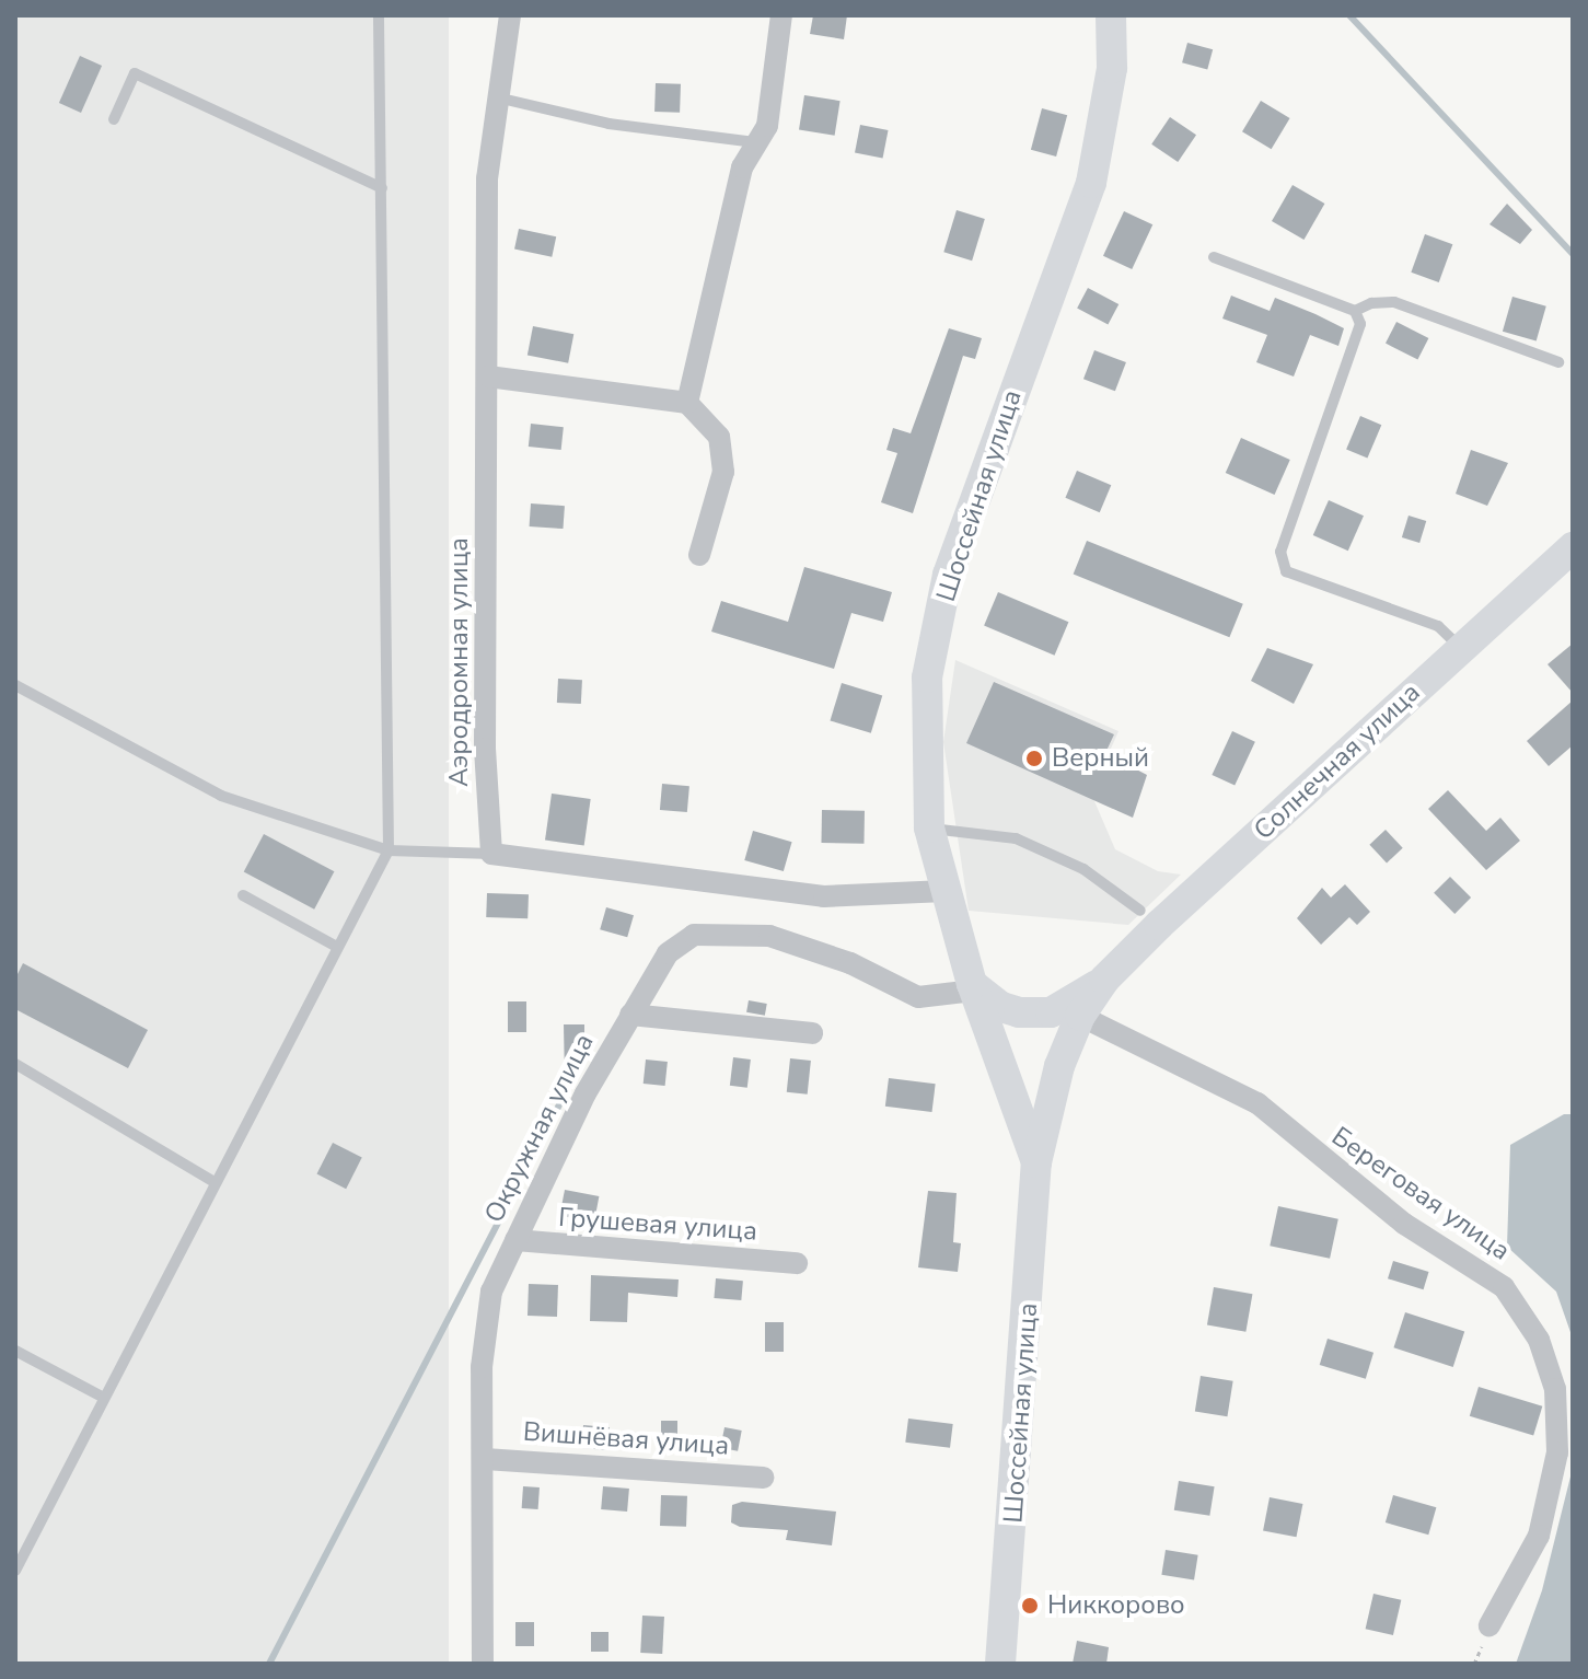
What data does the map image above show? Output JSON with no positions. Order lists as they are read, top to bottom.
{
  "streets": {
    "main road": ["Шоссейная улица", "Солнечная улица"],
    "street": [
      "Аэродромная улица",
      "Окружная улица",
      "Береговая улица",
      "Грушевая улица",
      "Вишнёвая улица"
    ]
  },
  "crossings": [
    ["Шоссейная улица", "Окружная улица"],
    ["Окружная улица", "Грушевая улица"],
    ["Окружная улица", "Вишнёвая улица"]
  ],
  "places": ["Верный", "Никкорово"]
}
